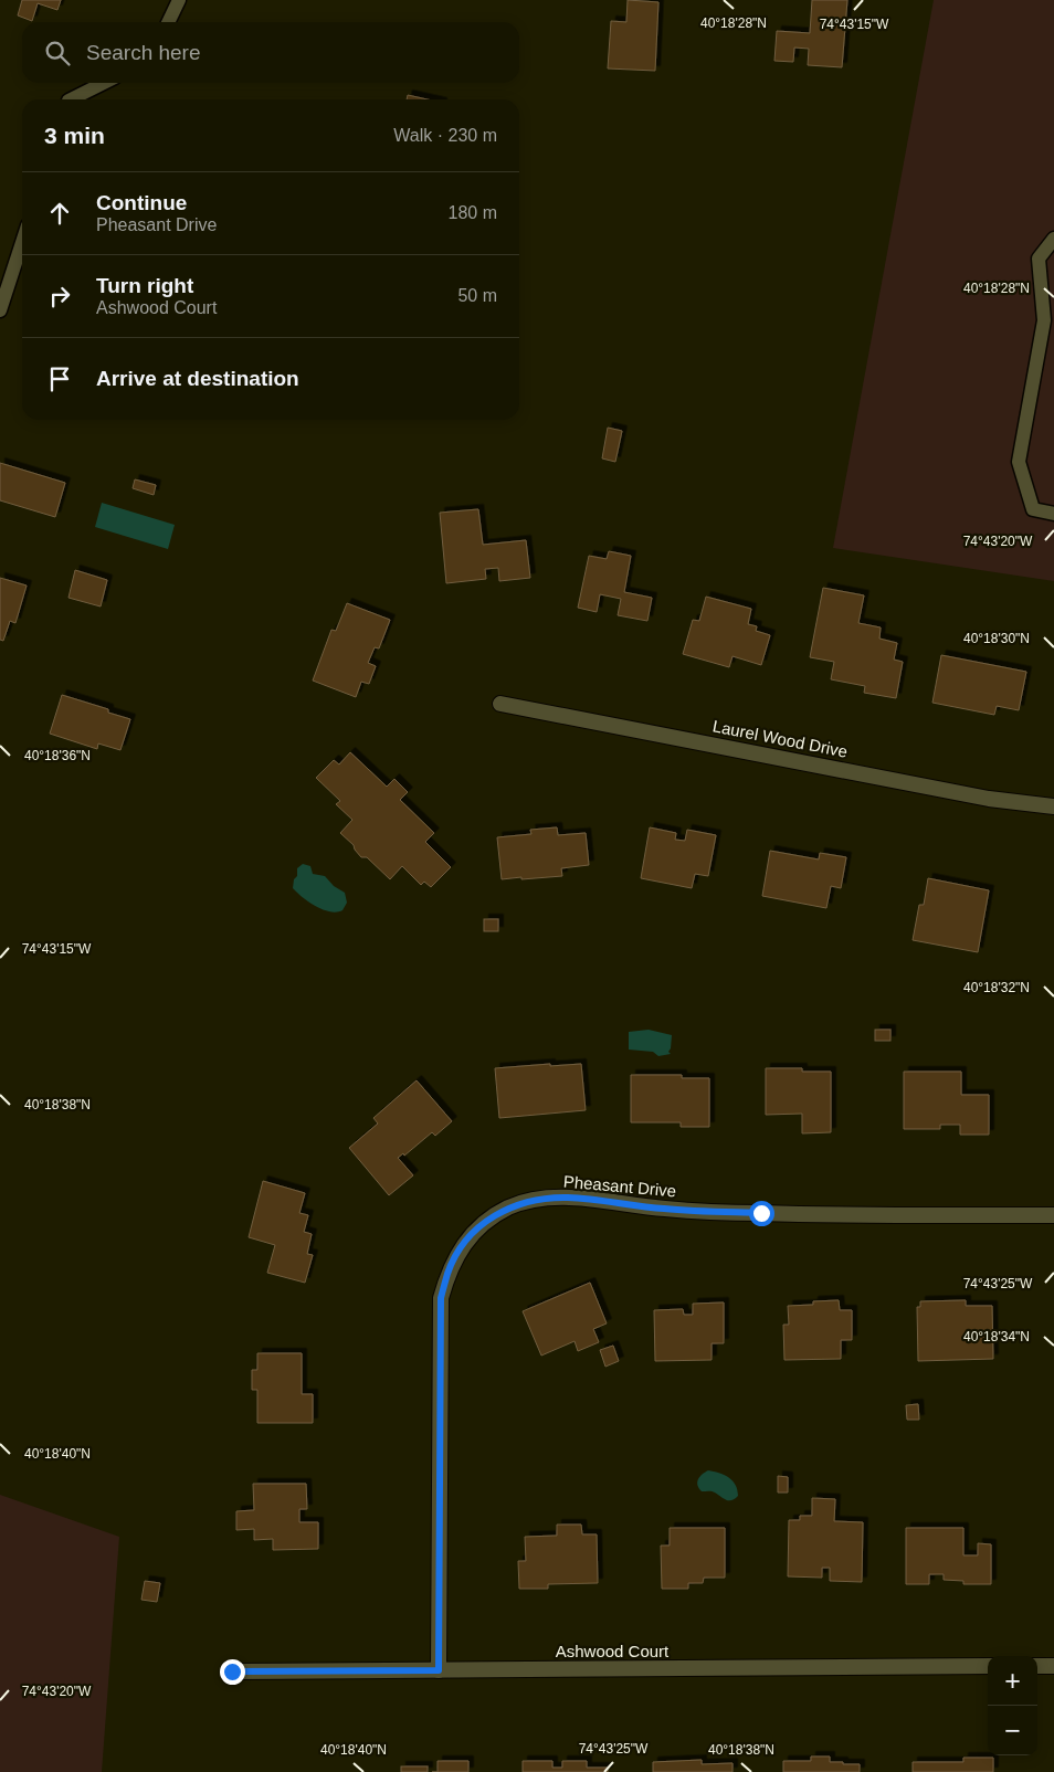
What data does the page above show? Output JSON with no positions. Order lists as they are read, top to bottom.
{
  "streets": {
    "street": ["Laurel Wood Drive", "Pheasant Drive", "Ashwood Court"]
  },
  "crossings": [
    ["Pheasant Drive", "Ashwood Court"]
  ],
  "page": {
    "search": "Search here",
    "heading": ["3 min", "Walk · 230 m"],
    "list": [
      ["Continue", "Pheasant Drive", "180 m"],
      ["Turn right", "Ashwood Court", "50 m"],
      "Arrive at destination"
    ],
    "map_buttons": ["+", "−"]
  },
  "coordinates": [
    "40°18'28\"N",
    "74°43'15\"W",
    "74°43'20\"W",
    "40°18'30\"N",
    "40°18'36\"N",
    "40°18'32\"N",
    "40°18'38\"N",
    "74°43'25\"W",
    "40°18'34\"N",
    "40°18'40\"N"
  ]
}
